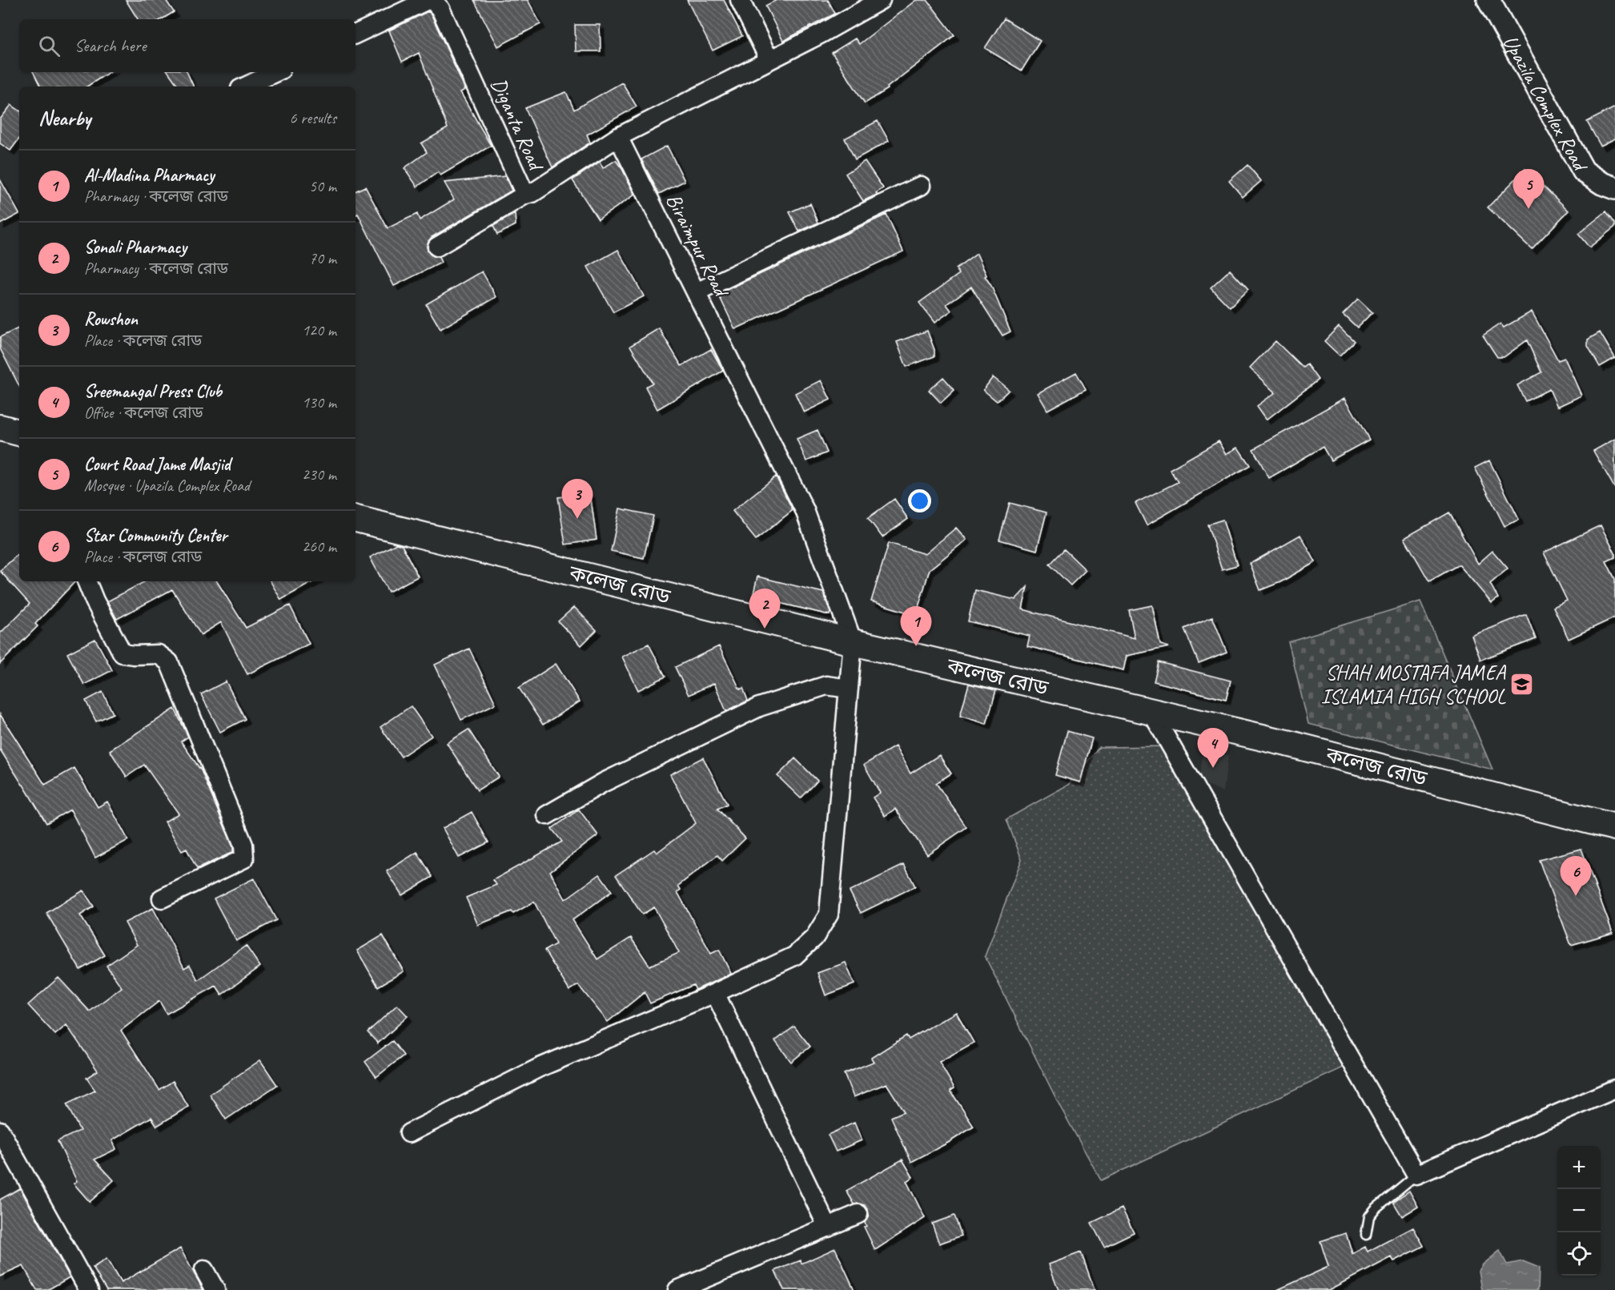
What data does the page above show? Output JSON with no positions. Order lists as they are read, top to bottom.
{
  "streets": {
    "main road": ["কলেজ রোড"],
    "street": ["Upazila Complex Road", "Diganta Road", "Biraimpur Road"]
  },
  "crossings": [
    ["Diganta Road", "Biraimpur Road"],
    ["Biraimpur Road", "কলেজ রোড"]
  ],
  "places": {
    "school or university": ["SHAH MOSTAFA JAMEA ISLAMIA HIGH SCHOOL"]
  },
  "page": {
    "search": "Search here",
    "heading": ["Nearby", "6 results"],
    "list": [
      {
        "mark": "1",
        "name": "Al-Madina Pharmacy",
        "note": "Pharmacy · কলেজ রোড",
        "value": "50 m"
      },
      {
        "mark": "2",
        "name": "Sonali Pharmacy",
        "note": "Pharmacy · কলেজ রোড",
        "value": "70 m"
      },
      {
        "mark": "3",
        "name": "Rowshon",
        "note": "Place · কলেজ রোড",
        "value": "120 m"
      },
      {
        "mark": "4",
        "name": "Sreemangal Press Club",
        "note": "Office · কলেজ রোড",
        "value": "130 m"
      },
      {
        "mark": "5",
        "name": "Court Road Jame Masjid",
        "note": "Mosque · Upazila Complex Road",
        "value": "230 m"
      },
      {
        "mark": "6",
        "name": "Star Community Center",
        "note": "Place · কলেজ রোড",
        "value": "260 m"
      }
    ],
    "pins": [
      "5",
      "3",
      "2",
      "1",
      "4",
      "6"
    ],
    "map_buttons": ["+", "−"]
  }
}
